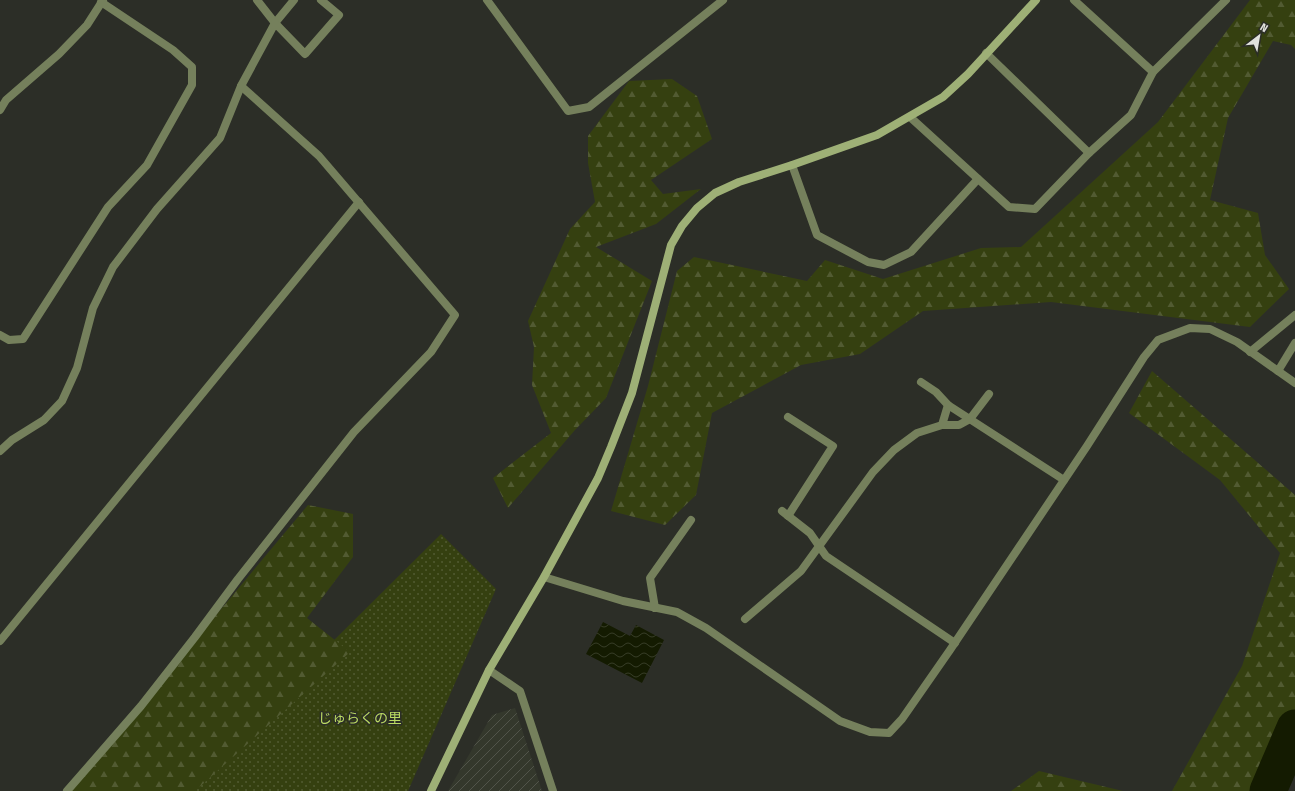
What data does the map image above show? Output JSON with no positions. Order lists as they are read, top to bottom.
{
  "parks": ["じゅらくの里"],
  "north": "top right"
}
